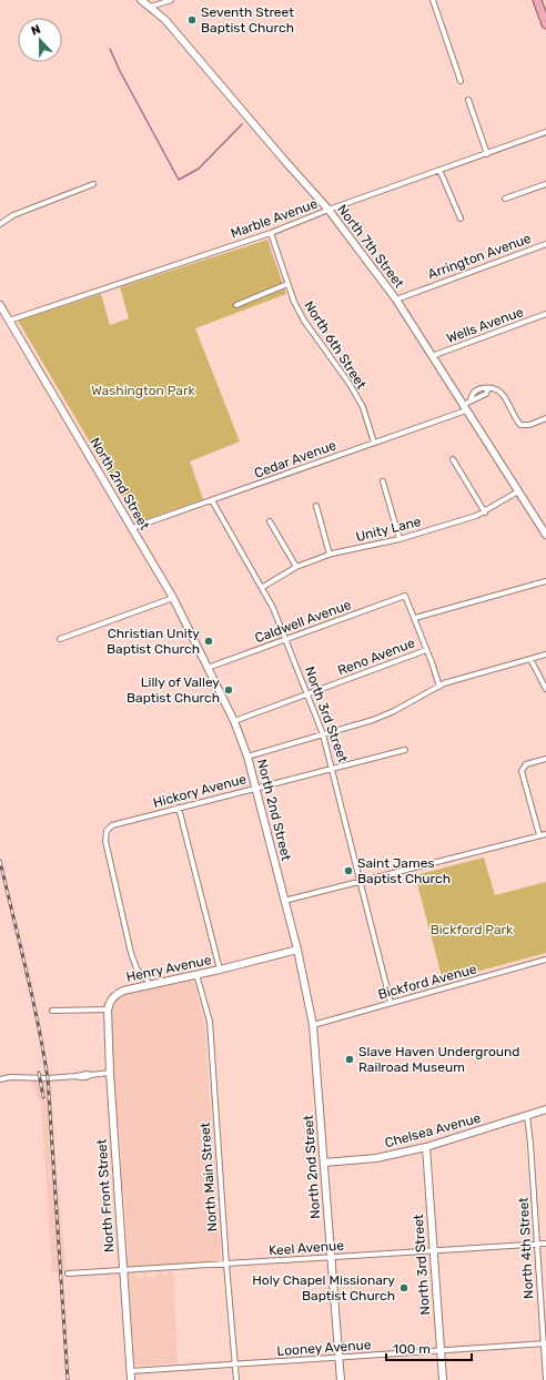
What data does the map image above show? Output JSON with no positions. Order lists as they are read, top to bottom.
{
  "streets": {
    "street": [
      "Marble Avenue",
      "North 7th Street",
      "Arrington Avenue",
      "Wells Avenue",
      "North 6th Street",
      "Cedar Avenue",
      "North 2nd Street",
      "Unity Lane",
      "Caldwell Avenue",
      "Reno Avenue",
      "North 3rd Street",
      "Hickory Avenue",
      "Henry Avenue",
      "Bickford Avenue",
      "Chelsea Avenue",
      "North Main Street",
      "North Front Street",
      "Keel Avenue",
      "North 4th Street",
      "Looney Avenue"
    ]
  },
  "crossings": [
    ["Marble Avenue", "North 7th Street"],
    ["Marble Avenue", "North 6th Street"],
    ["Marble Avenue", "North 2nd Street"],
    ["North 7th Street", "Arrington Avenue"],
    ["North 7th Street", "Wells Avenue"],
    ["North 7th Street", "Cedar Avenue"],
    ["North 7th Street", "Unity Lane"],
    ["North 6th Street", "Cedar Avenue"],
    ["Cedar Avenue", "North 2nd Street"],
    ["Cedar Avenue", "North 3rd Street"],
    ["North 2nd Street", "Caldwell Avenue"],
    ["North 2nd Street", "Reno Avenue"],
    ["North 2nd Street", "Hickory Avenue"],
    ["North 2nd Street", "Henry Avenue"],
    ["North 2nd Street", "Bickford Avenue"],
    ["North 2nd Street", "Chelsea Avenue"],
    ["North 2nd Street", "Keel Avenue"],
    ["North 2nd Street", "Looney Avenue"],
    ["Unity Lane", "North 3rd Street"],
    ["Caldwell Avenue", "North 3rd Street"],
    ["Reno Avenue", "North 3rd Street"],
    ["North 3rd Street", "Hickory Avenue"],
    ["North 3rd Street", "Bickford Avenue"],
    ["North 3rd Street", "Chelsea Avenue"],
    ["North 3rd Street", "Keel Avenue"],
    ["North 3rd Street", "Looney Avenue"],
    ["Hickory Avenue", "Henry Avenue"],
    ["Henry Avenue", "North Main Street"],
    ["Henry Avenue", "North Front Street"],
    ["Chelsea Avenue", "North 4th Street"],
    ["North Main Street", "Keel Avenue"],
    ["North Main Street", "Looney Avenue"],
    ["North Front Street", "Keel Avenue"],
    ["North Front Street", "Looney Avenue"],
    ["Keel Avenue", "North 4th Street"],
    ["North 4th Street", "Looney Avenue"]
  ],
  "parks": ["Washington Park", "Bickford Park"],
  "places": [
    "Seventh Street Baptist Church",
    "Christian Unity Baptist Church",
    "Lilly of Valley Baptist Church",
    "Saint James Baptist Church",
    "Slave Haven Underground Railroad Museum",
    "Holy Chapel Missionary Baptist Church"
  ],
  "scale_bar": "100 m",
  "north": "top"
}
